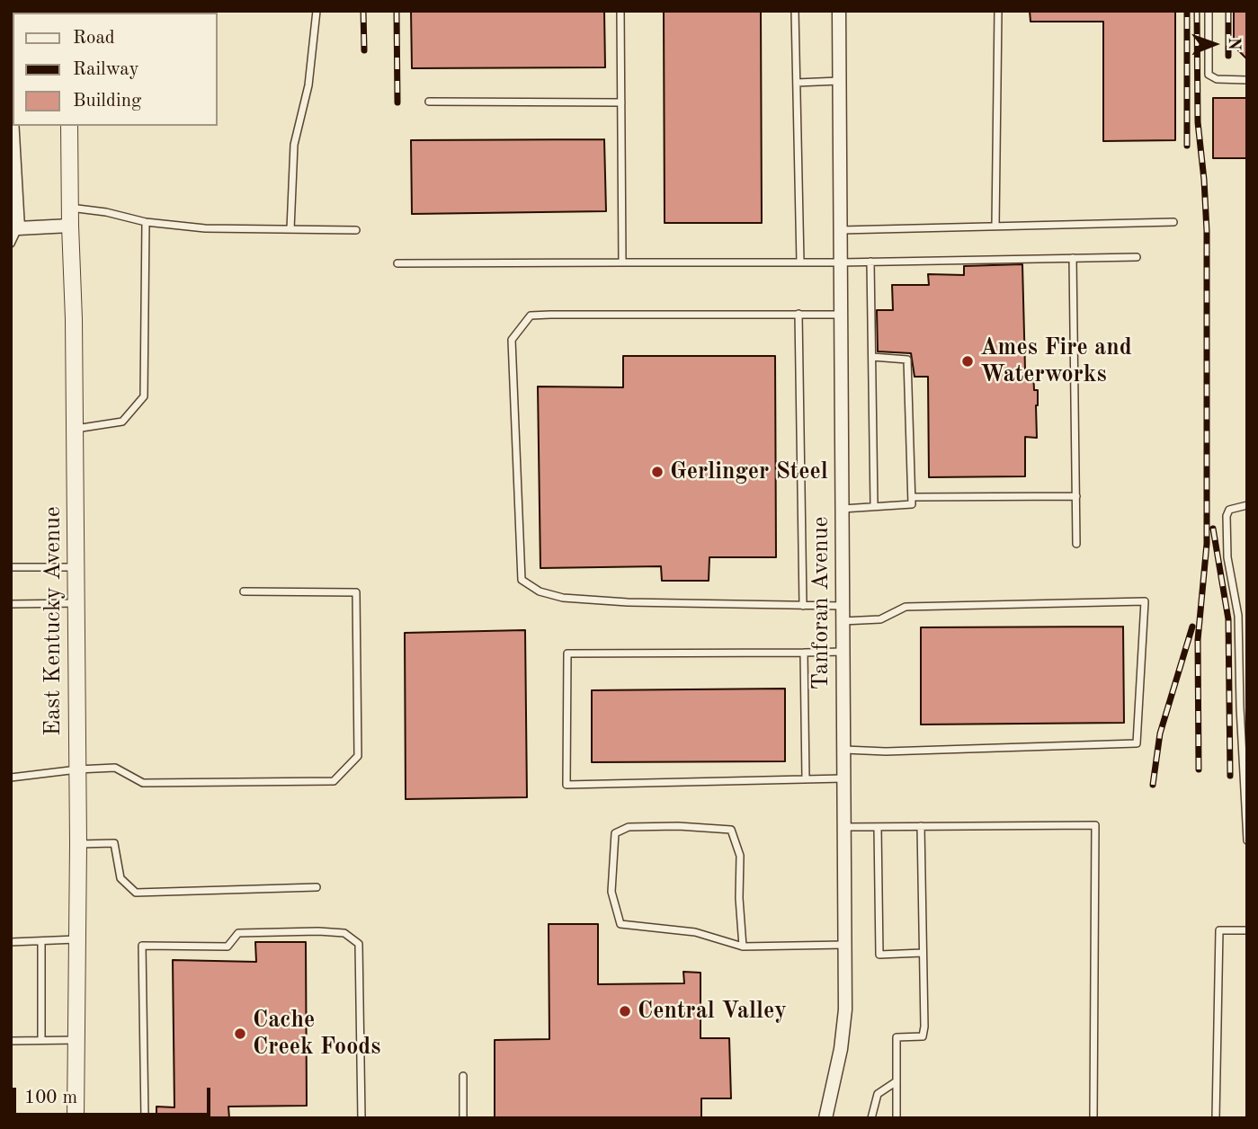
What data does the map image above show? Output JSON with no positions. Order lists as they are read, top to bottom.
{
  "streets": {
    "street": ["Tanforan Avenue", "East Kentucky Avenue"]
  },
  "places": [
    "Ames Fire and Waterworks",
    "Gerlinger Steel",
    "Central Valley",
    "Cache Creek Foods"
  ],
  "legend": ["Road", "Railway", "Building"],
  "scale_bar": "100 m",
  "north": "right"
}
